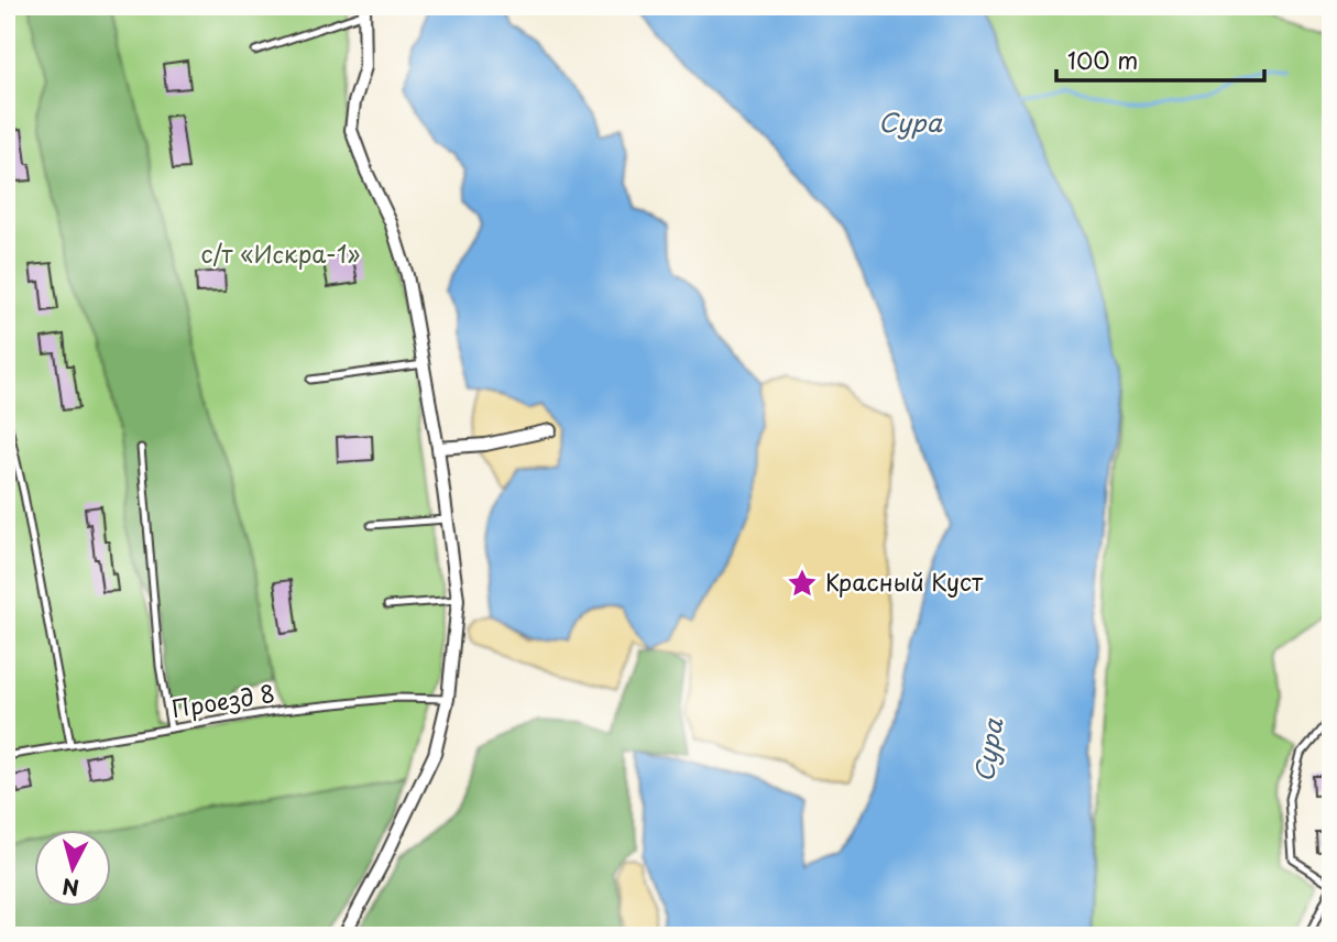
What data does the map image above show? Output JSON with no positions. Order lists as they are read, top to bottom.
{
  "streets": {
    "lane": ["Проезд 8"]
  },
  "water": ["Сура"],
  "parks": ["с/т «Искра-1»"],
  "places": {
    "place": ["Красный Куст"]
  },
  "scale_bar": "100 m",
  "north": "bottom"
}
